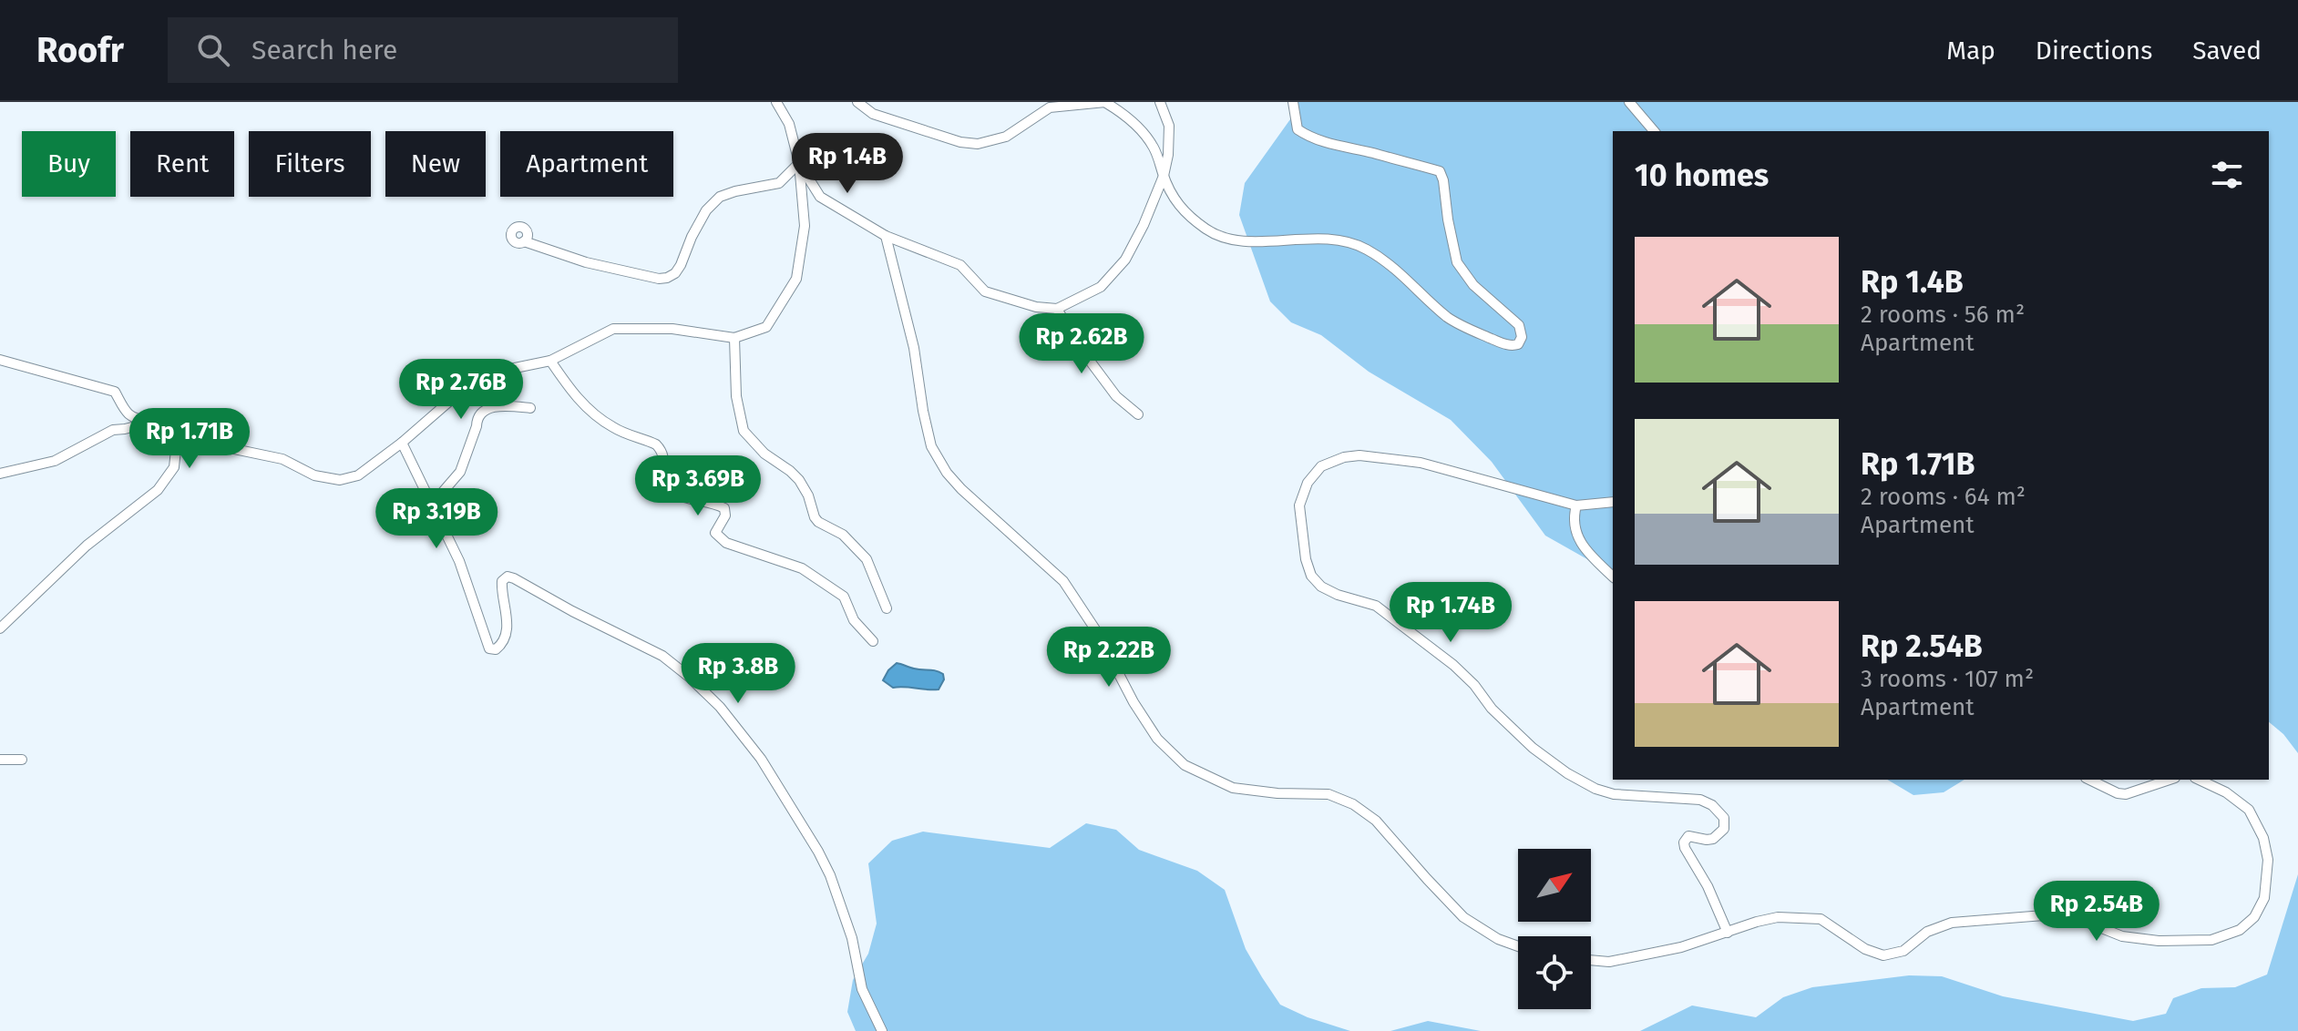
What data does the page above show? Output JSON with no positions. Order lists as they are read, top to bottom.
{
  "north": "top right",
  "page": {
    "header": "Roofr",
    "search": "Search here",
    "nav": ["Map", "Directions", "Saved"],
    "chip": [
      "Buy",
      "Rent",
      "Filters",
      "New",
      "Apartment"
    ],
    "heading": "10 homes",
    "price": [
      "Rp 1.4B",
      "Rp 2.62B",
      "Rp 2.76B",
      "Rp 1.71B",
      "Rp 3.69B",
      "Rp 3.19B",
      "Rp 1.74B",
      "Rp 2.22B",
      "Rp 3.8B",
      "Rp 2.54B"
    ],
    "list": [
      {
        "name": "Rp 1.4B",
        "note": "2 rooms · 56 m² · Apartment"
      },
      {
        "name": "Rp 1.71B",
        "note": "2 rooms · 64 m² · Apartment"
      },
      {
        "name": "Rp 2.54B",
        "note": "3 rooms · 107 m² · Apartment"
      }
    ]
  }
}
